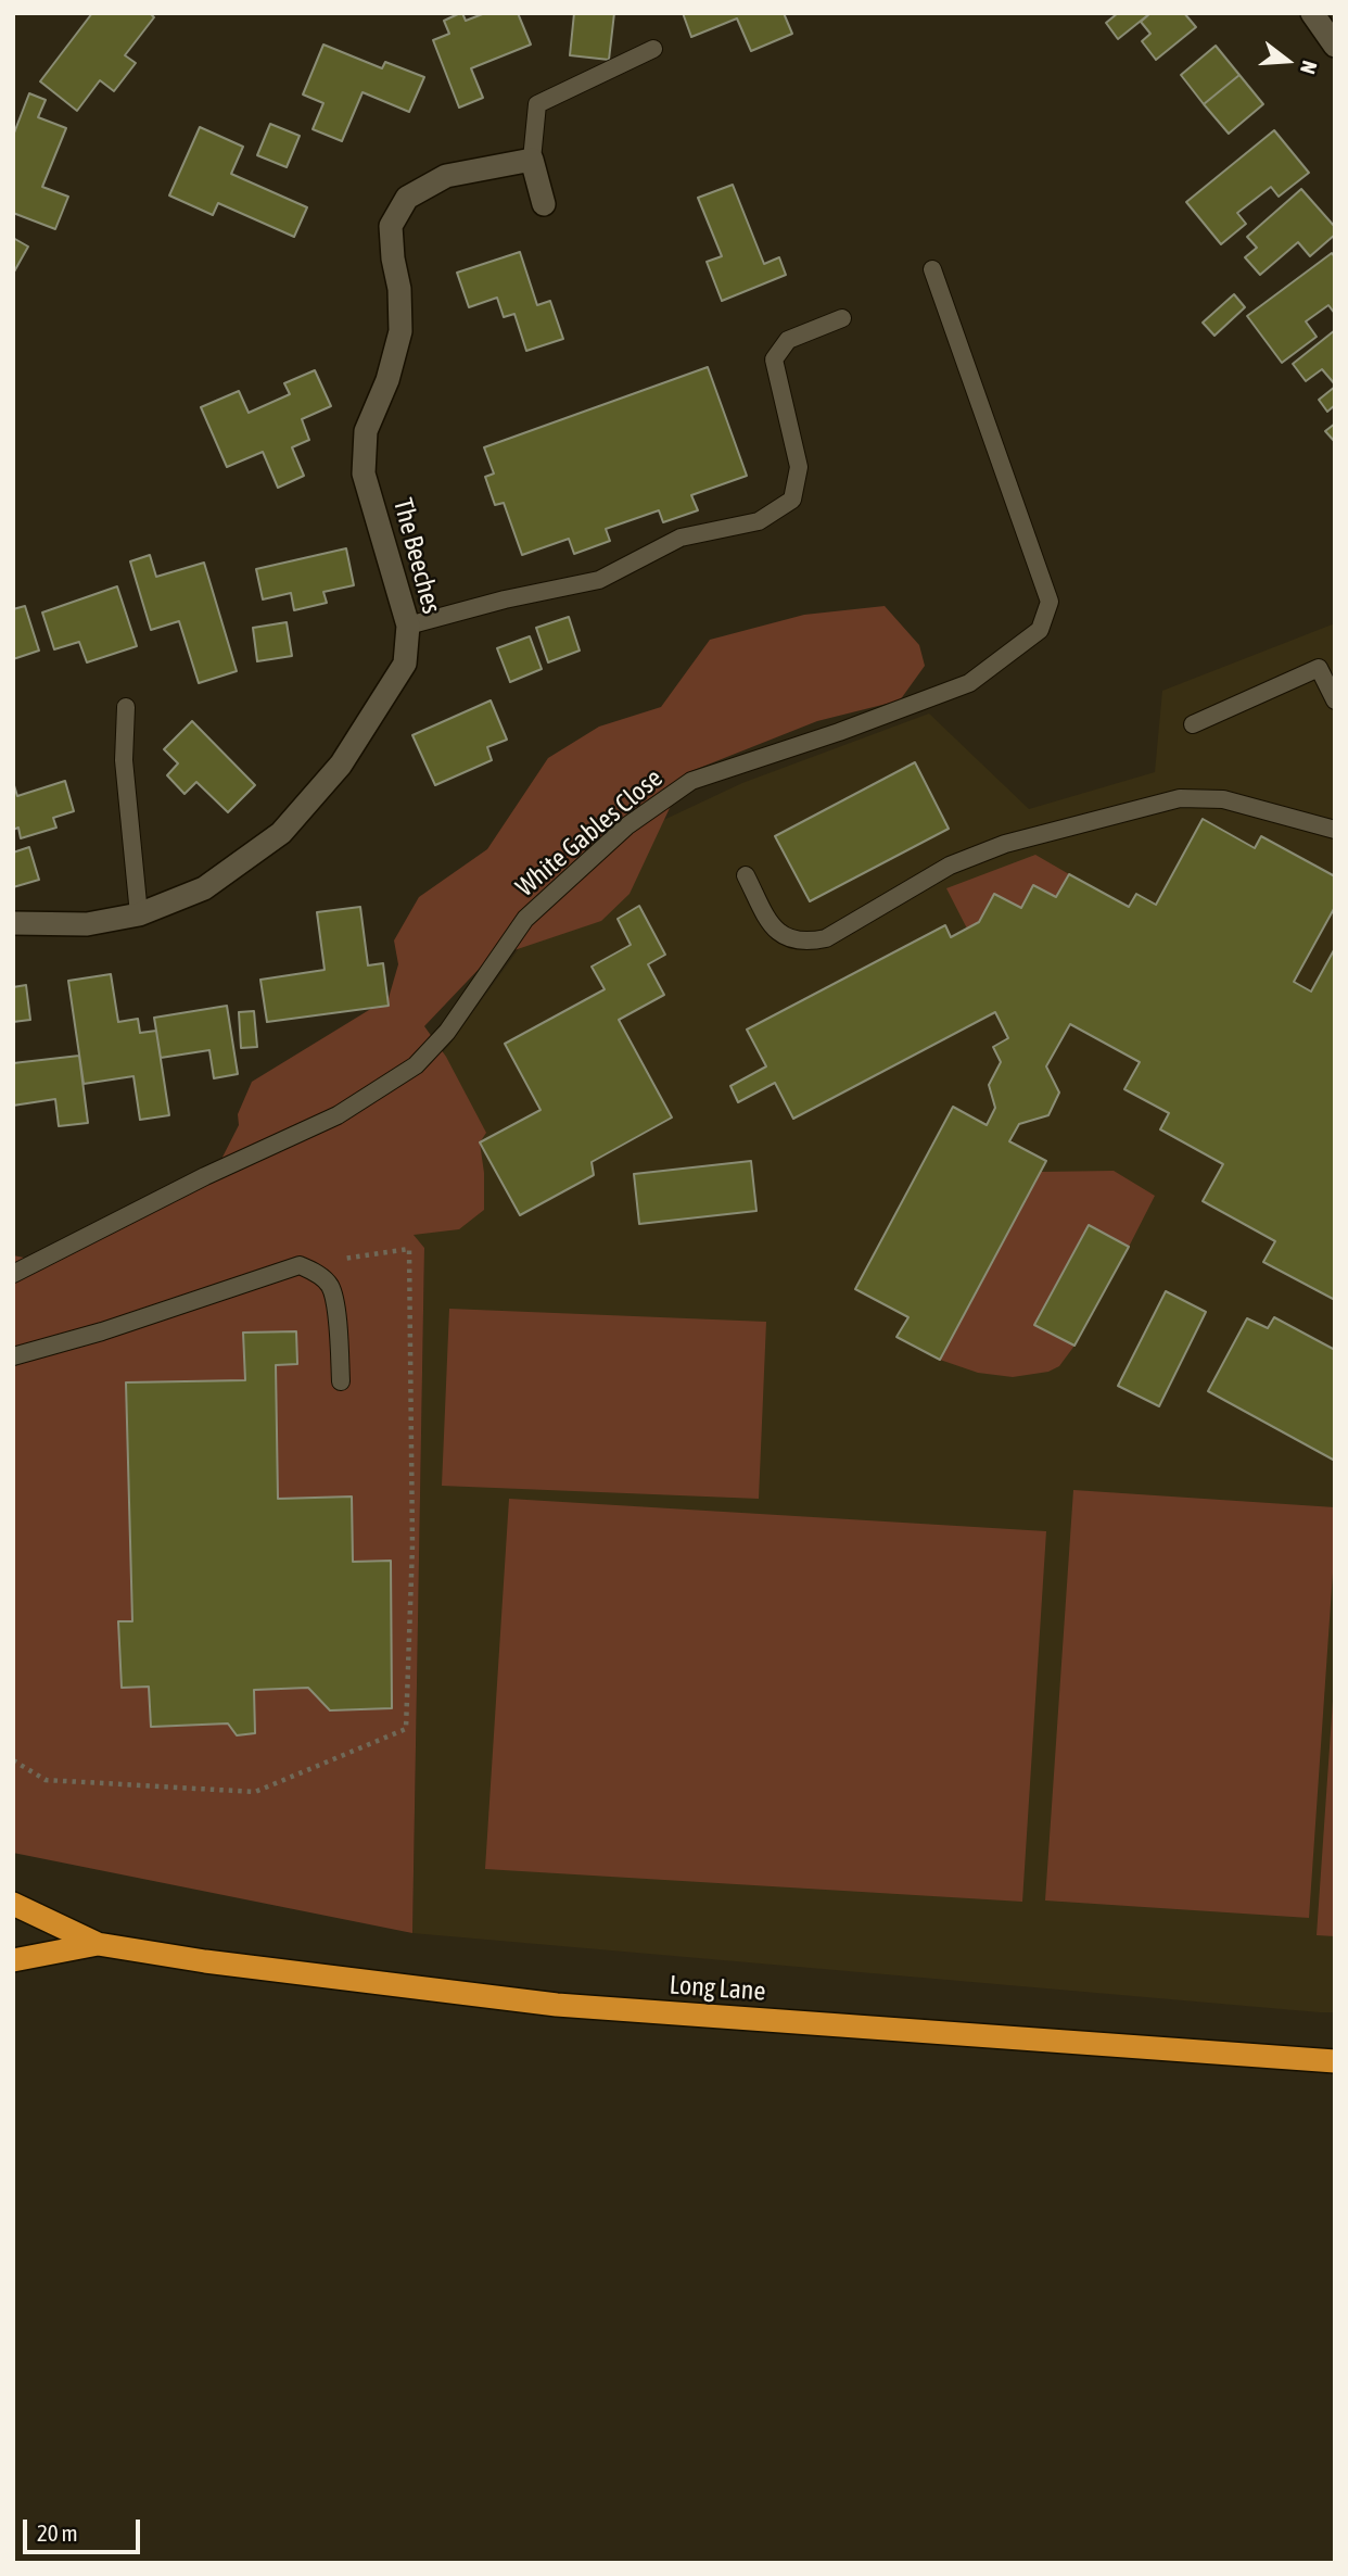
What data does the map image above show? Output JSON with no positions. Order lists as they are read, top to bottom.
{
  "streets": {
    "highway": ["Long Lane"],
    "street": ["The Beeches"],
    "lane": ["White Gables Close"]
  },
  "scale_bar": "20 m",
  "north": "right"
}
